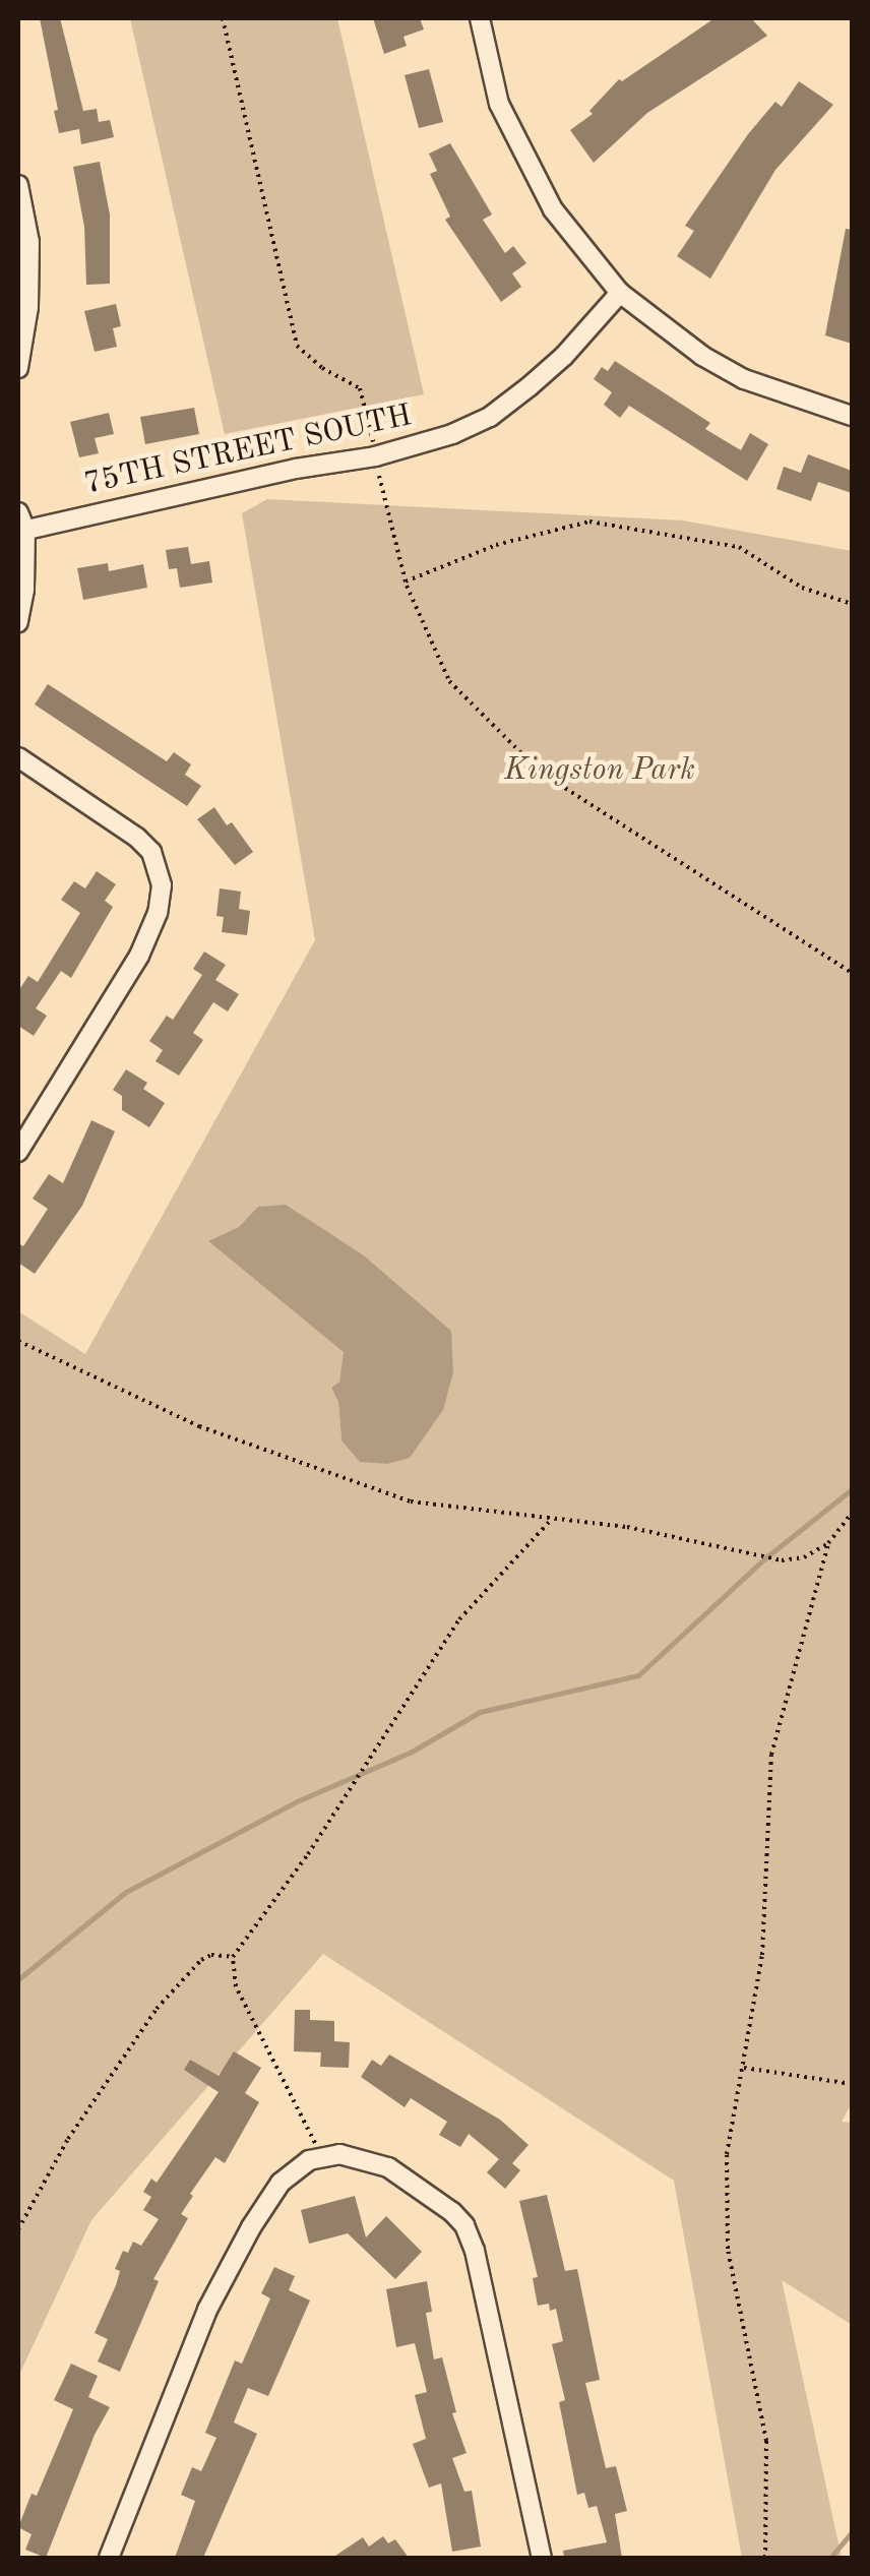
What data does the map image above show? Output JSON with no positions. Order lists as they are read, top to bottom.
{
  "streets": {
    "street": ["75TH STREET SOUTH"]
  },
  "parks": ["Kingston Park"]
}
